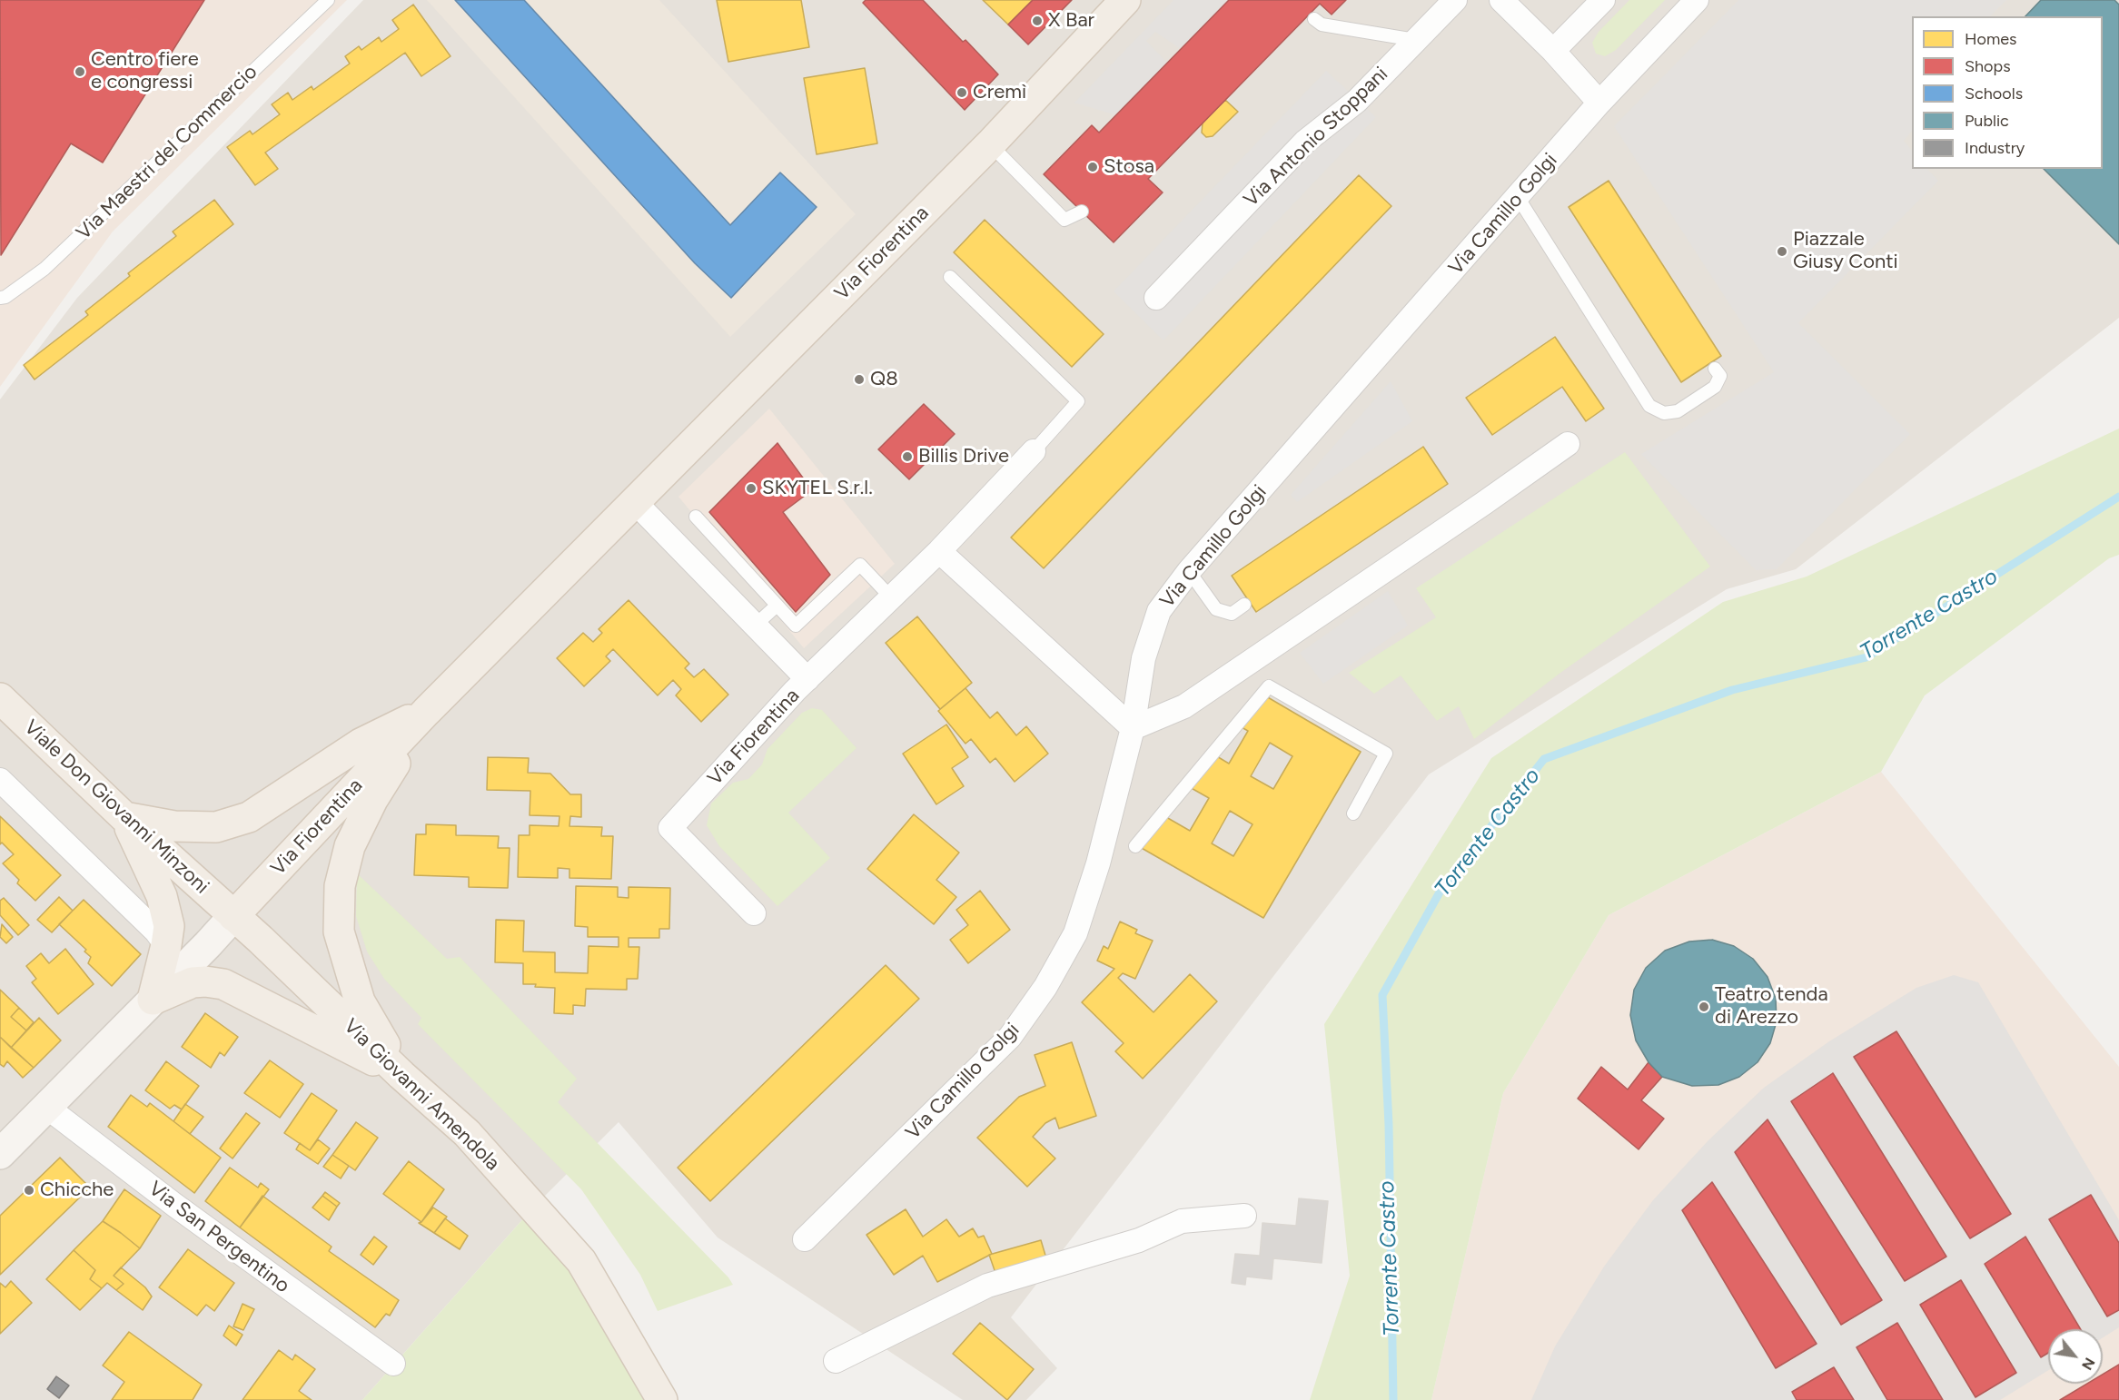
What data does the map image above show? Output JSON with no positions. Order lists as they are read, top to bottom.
{
  "streets": {
    "main road": ["Via Fiorentina", "Viale Don Giovanni Minzoni", "Via Giovanni Amendola"],
    "street": ["Via Antonio Stoppani", "Via Camillo Golgi", "Via San Pergentino"],
    "lane": ["Via Maestri del Commercio"]
  },
  "crossings": [
    ["Via Fiorentina", "Viale Don Giovanni Minzoni"],
    ["Via Fiorentina", "Via Giovanni Amendola"],
    ["Via Fiorentina", "Via San Pergentino"],
    ["Viale Don Giovanni Minzoni", "Via Giovanni Amendola"]
  ],
  "water": ["Torrente Castro"],
  "places": [
    "X Bar",
    "Centro fiere e congressi",
    "Cremì",
    "Stosa",
    "Piazzale Giusy Conti",
    "Q8",
    "Billis Drive",
    "SKYTEL S.r.l.",
    "Teatro tenda di Arezzo",
    "Chicche"
  ],
  "legend": [
    "Homes",
    "Shops",
    "Schools",
    "Public",
    "Industry"
  ],
  "north": "bottom right"
}
